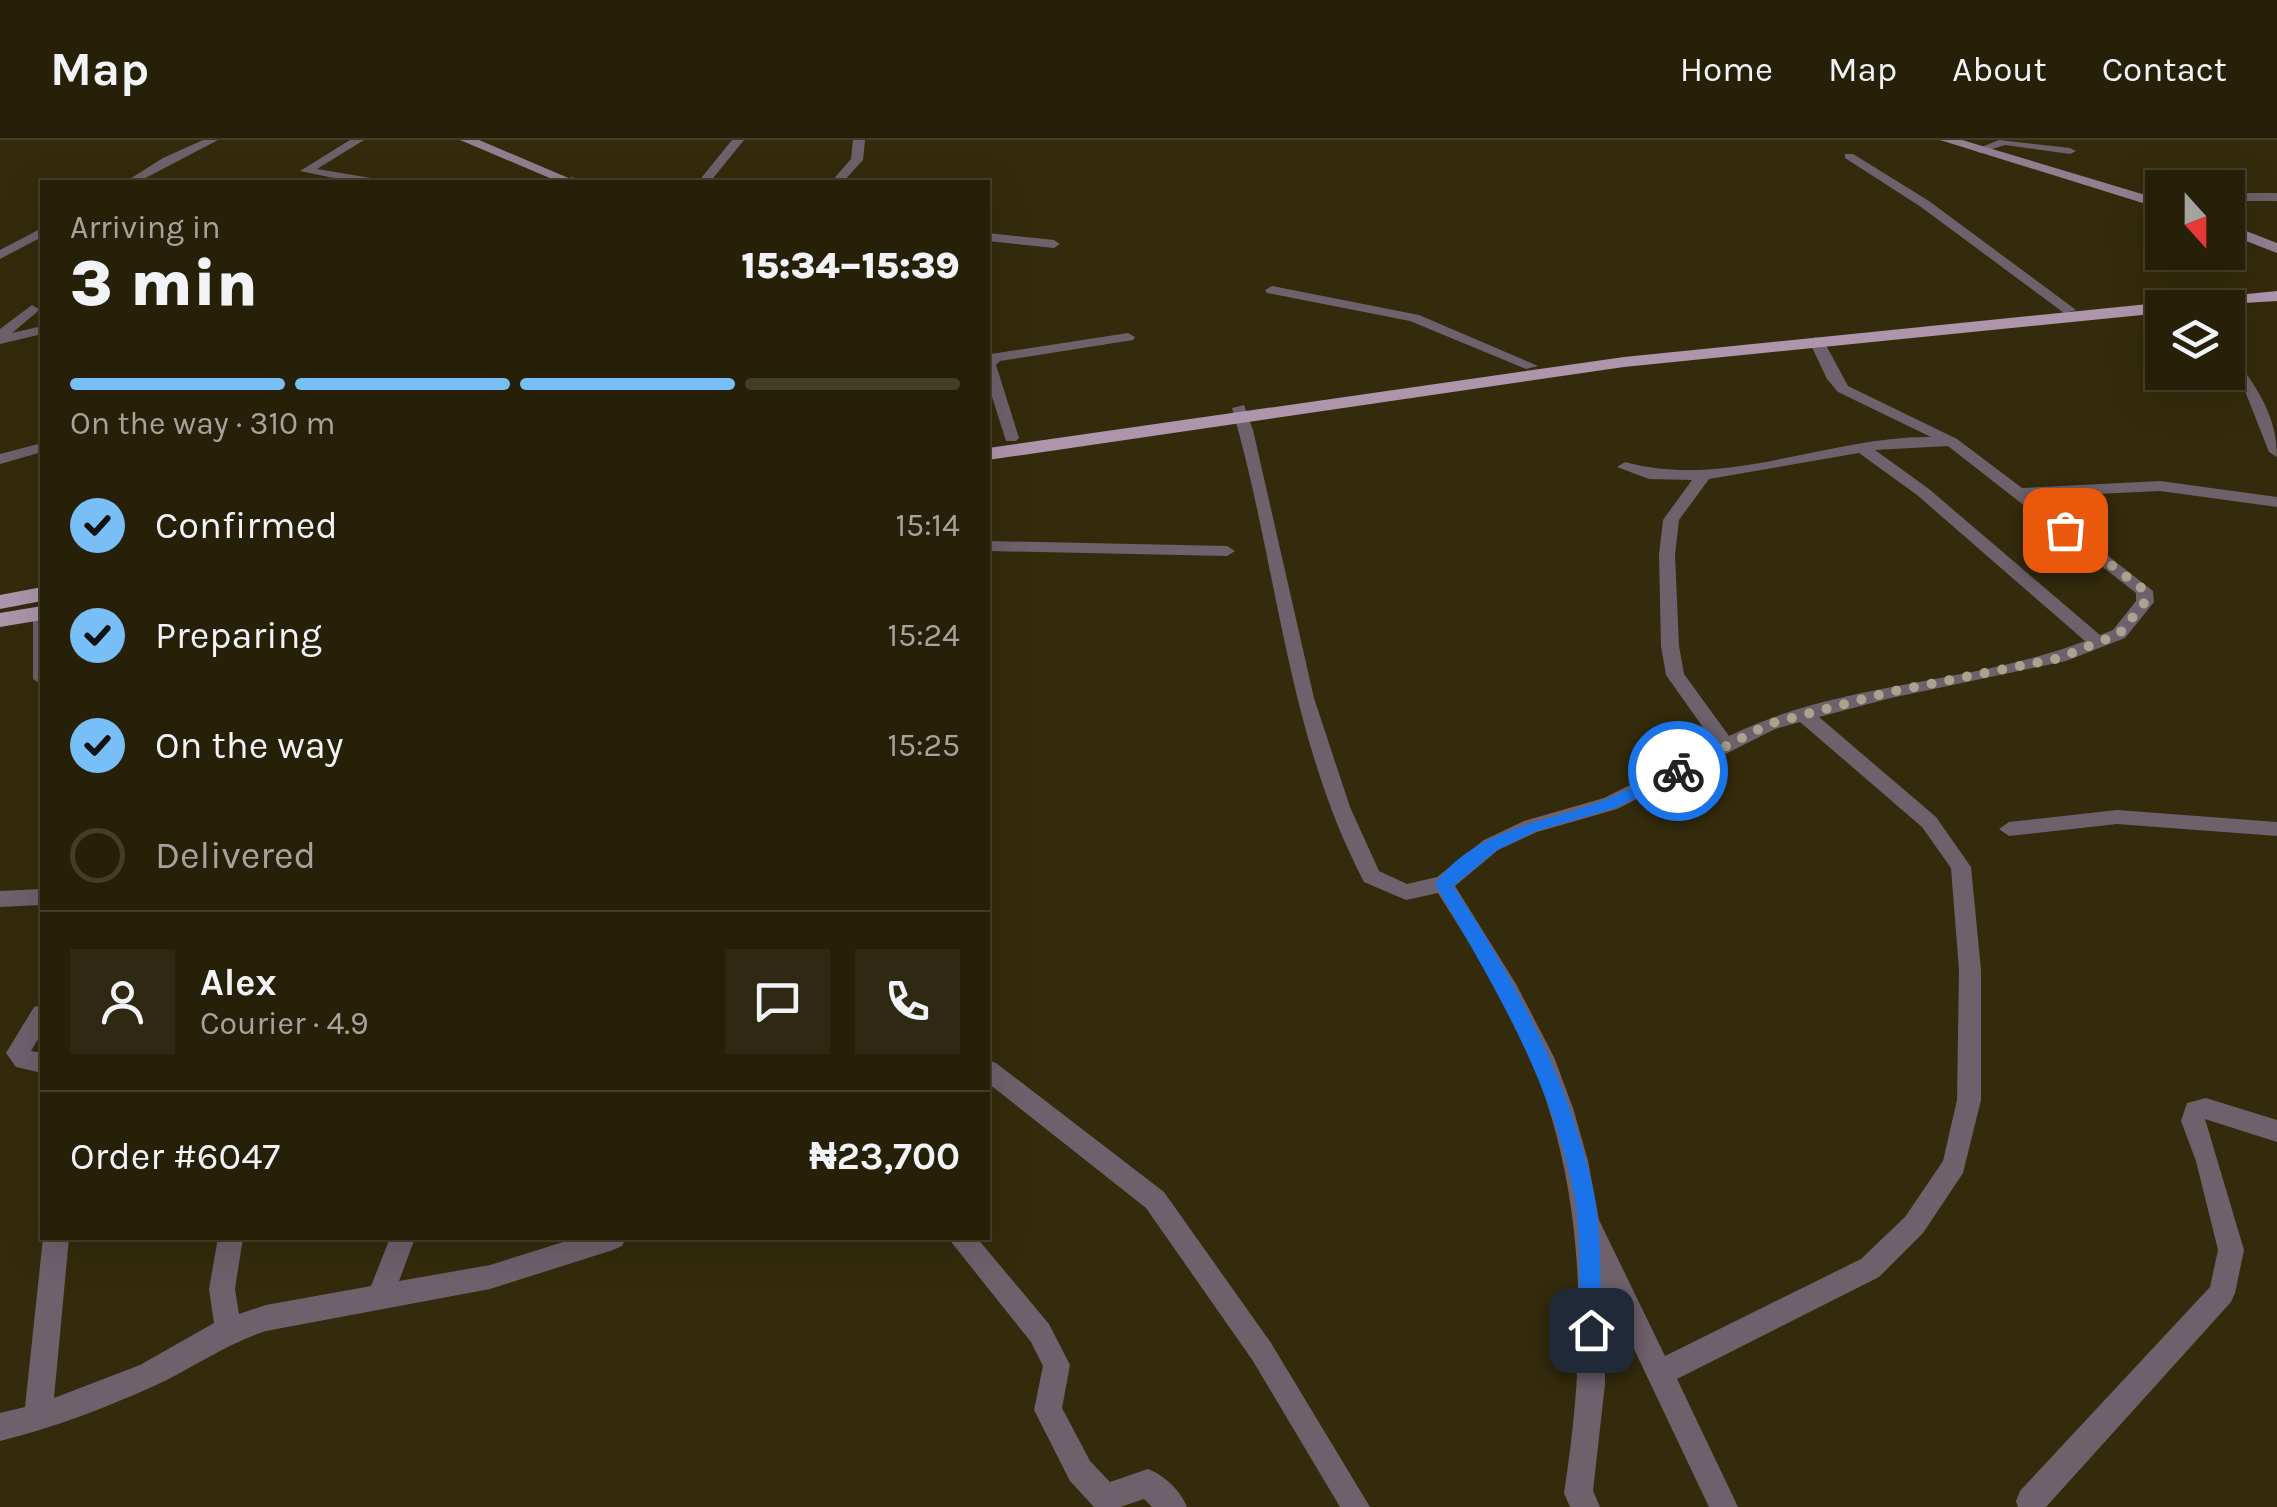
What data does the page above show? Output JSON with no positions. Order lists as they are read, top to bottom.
{
  "north": "bottom",
  "page": {
    "header": "Map",
    "nav": [
      "Home",
      "Map",
      "About",
      "Contact"
    ],
    "heading": ["3 min", "Arriving in", "15:34–15:39"],
    "panel": [
      "Alex",
      "Courier · 4.9",
      "Order #6047",
      "₦23,700"
    ],
    "bar": "On the way · 310 m",
    "list": [
      ["Confirmed", "15:14"],
      ["Preparing", "15:24"],
      ["On the way", "15:25"],
      "Delivered"
    ]
  }
}
